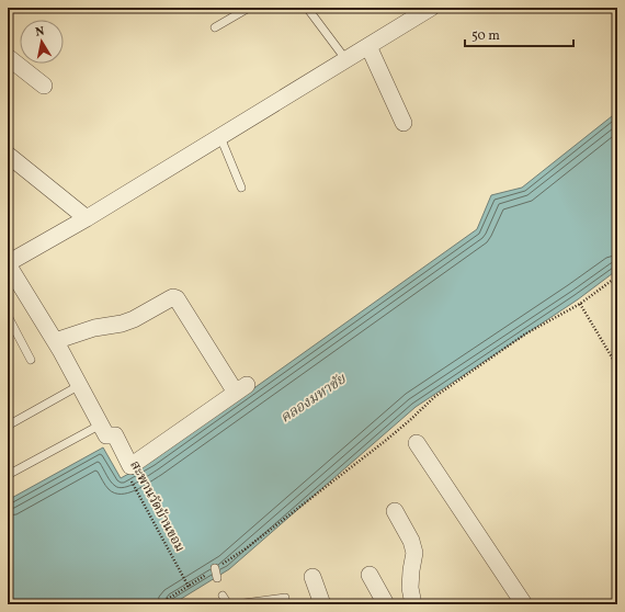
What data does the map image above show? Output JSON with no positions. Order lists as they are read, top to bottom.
{
  "streets": {
    "path": ["สะพานวัดบ้านขอม"]
  },
  "water": ["คลองมหาชัย"],
  "scale_bar": "50 m",
  "north": "top"
}
